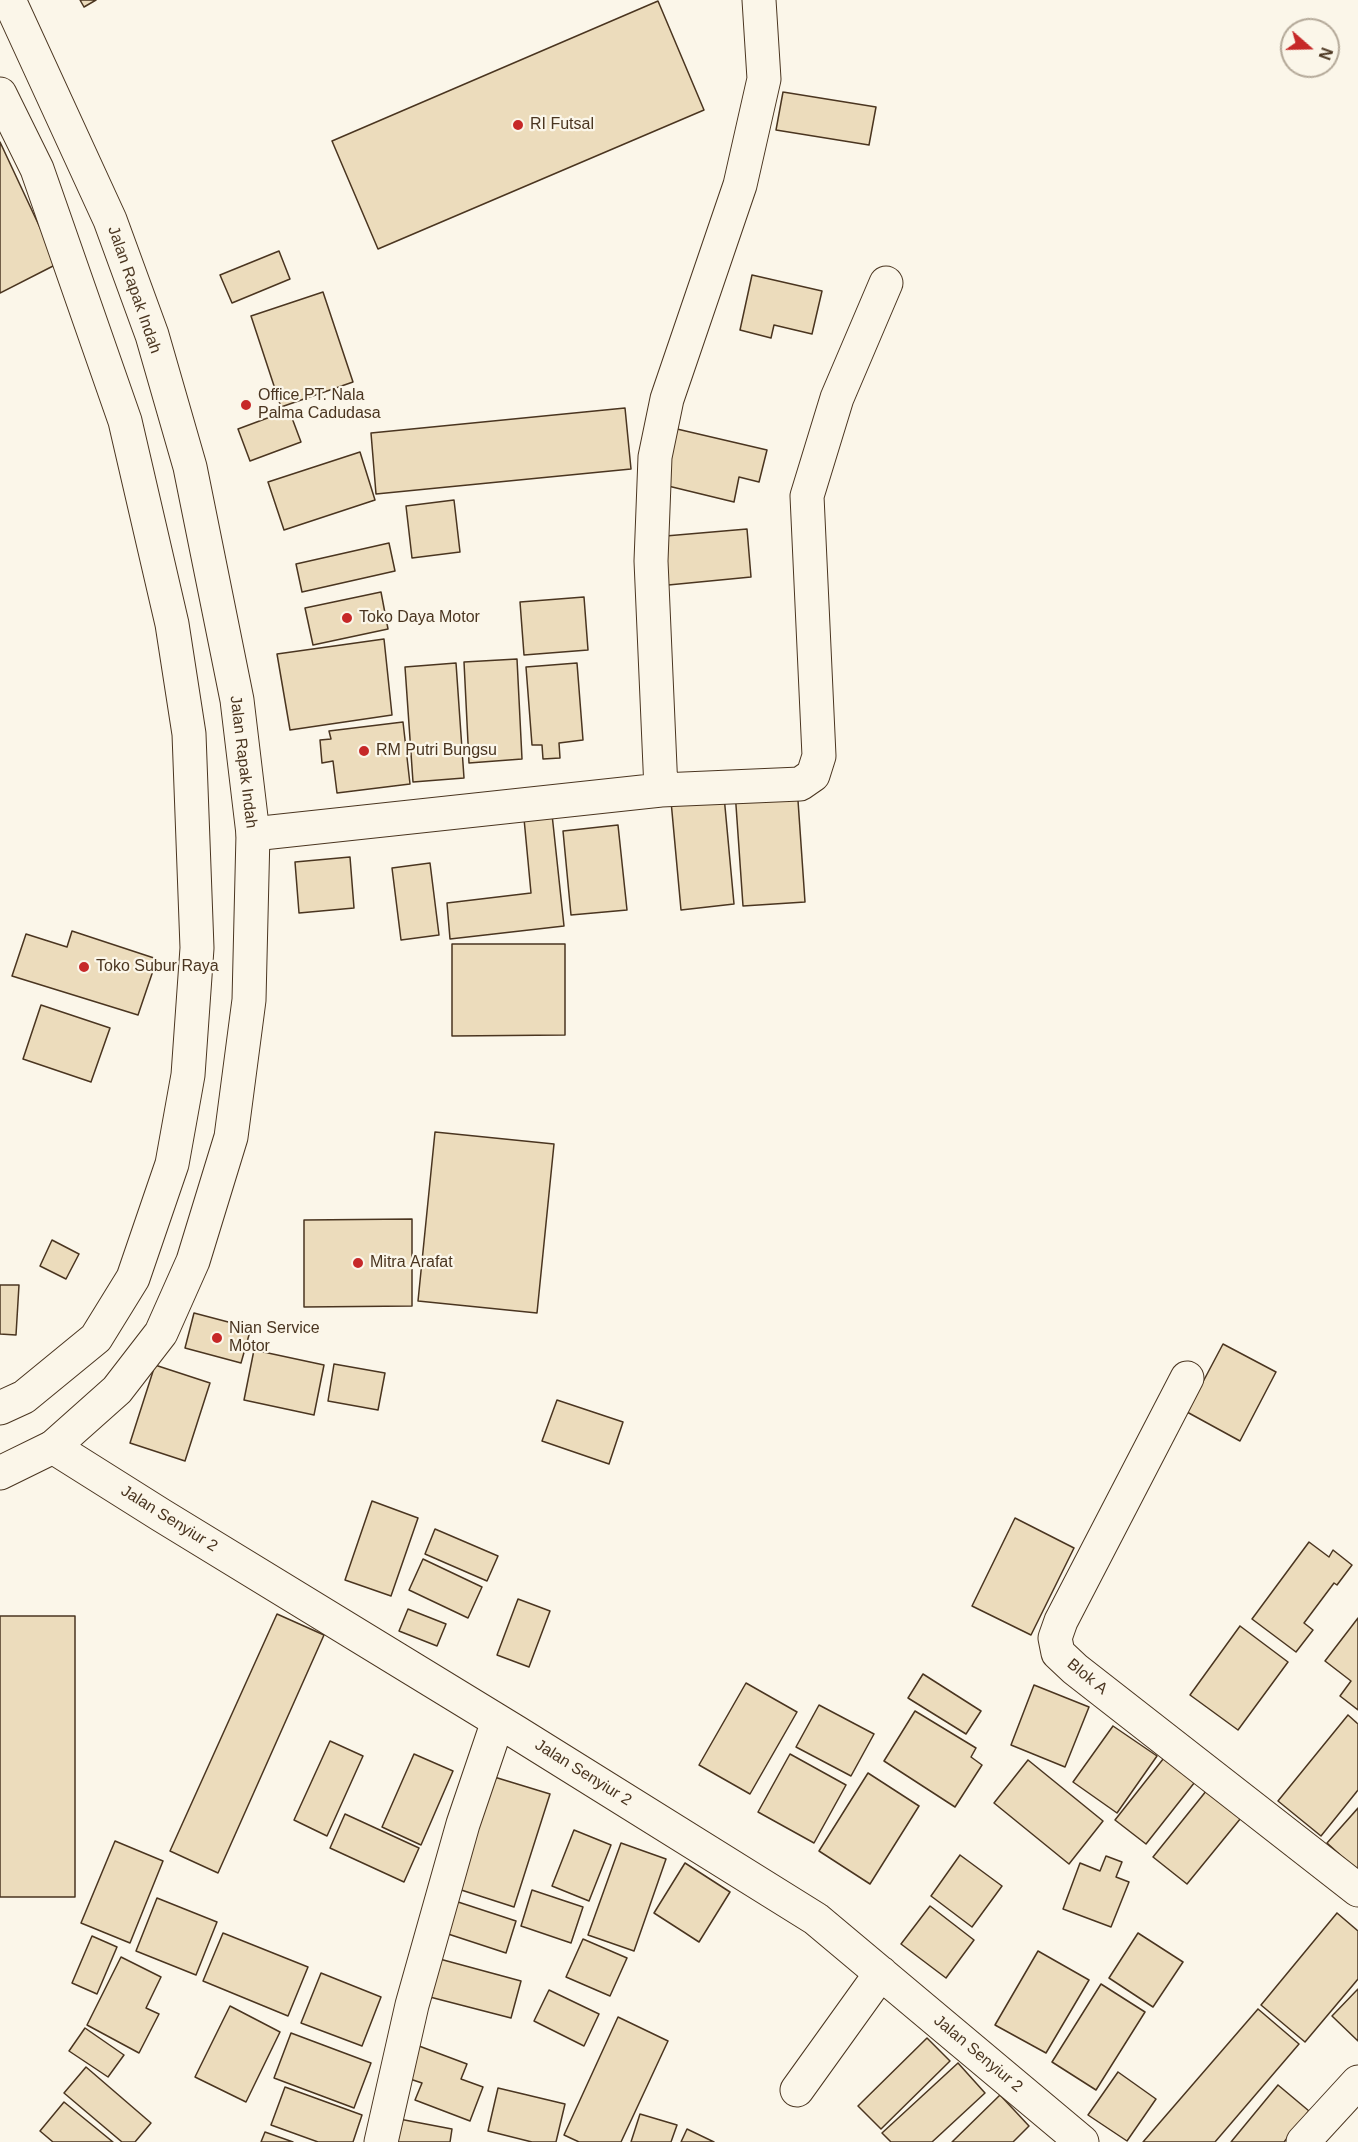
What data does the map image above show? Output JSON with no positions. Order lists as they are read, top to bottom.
{
  "streets": {
    "street": ["Jalan Rapak Indah", "Jalan Senyiur 2", "Blok A"]
  },
  "crossings": [
    ["Jalan Rapak Indah", "Jalan Senyiur 2"]
  ],
  "places": [
    "RI Futsal",
    "Office PT. Nala Palma Cadudasa",
    "Toko Daya Motor",
    "RM Putri Bungsu",
    "Toko Subur Raya",
    "Mitra Arafat",
    "Nian Service Motor"
  ],
  "north": "right"
}
